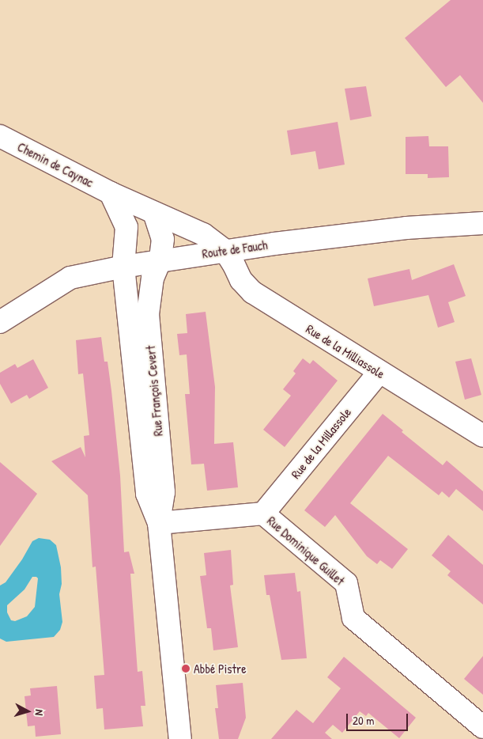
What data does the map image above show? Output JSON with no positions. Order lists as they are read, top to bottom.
{
  "streets": {
    "street": [
      "Chemin de Caynac",
      "Route de Fauch",
      "Rue de la Milliassole",
      "Rue François Cevert",
      "Rue de la Millassole",
      "Rue Dominique Guillet"
    ]
  },
  "crossings": [
    ["Chemin de Caynac", "Route de Fauch"],
    ["Chemin de Caynac", "Rue de la Milliassole"],
    ["Route de Fauch", "Rue de la Milliassole"],
    ["Route de Fauch", "Rue François Cevert"],
    ["Rue de la Milliassole", "Rue de la Millassole"],
    ["Rue François Cevert", "Rue Dominique Guillet"],
    ["Rue de la Millassole", "Rue Dominique Guillet"]
  ],
  "places": ["Abbé Pistre"],
  "scale_bar": "20 m",
  "north": "right"
}
